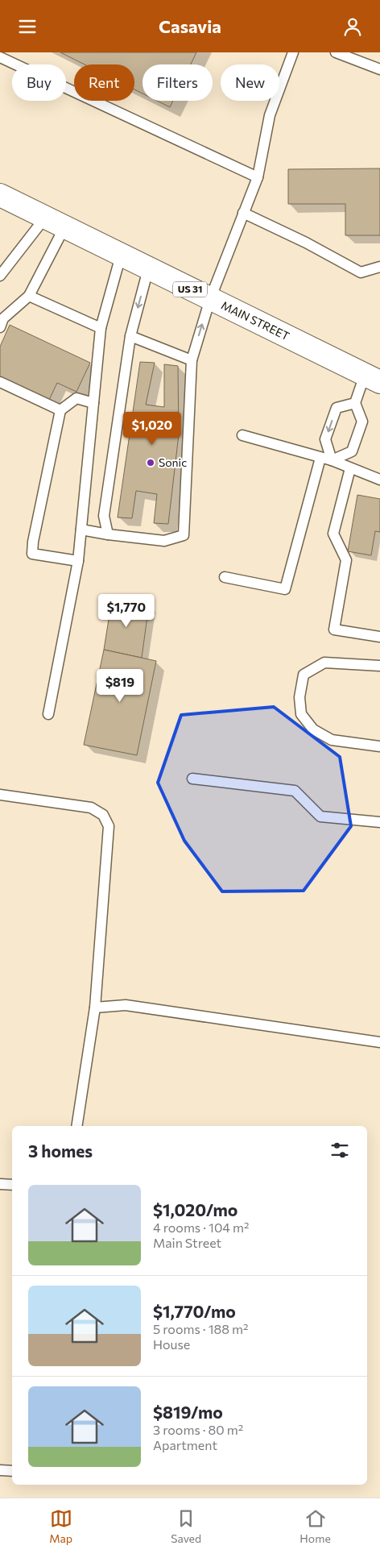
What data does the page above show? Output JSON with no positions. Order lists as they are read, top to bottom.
{
  "streets": {
    "main road": ["US 31", "MAIN STREET"]
  },
  "places": ["Sonic"],
  "page": {
    "header": "Casavia",
    "chip": [
      "Buy",
      "Rent",
      "Filters",
      "New"
    ],
    "price": ["$1,020", "$1,770", "$819"],
    "heading": "3 homes",
    "list": [
      {
        "name": "$1,020/mo",
        "note": "4 rooms · 104 m² · Main Street"
      },
      {
        "name": "$1,770/mo",
        "note": "5 rooms · 188 m² · House"
      },
      {
        "name": "$819/mo",
        "note": "3 rooms · 80 m² · Apartment"
      }
    ],
    "tabs": ["Map", "Saved", "Home"]
  }
}
